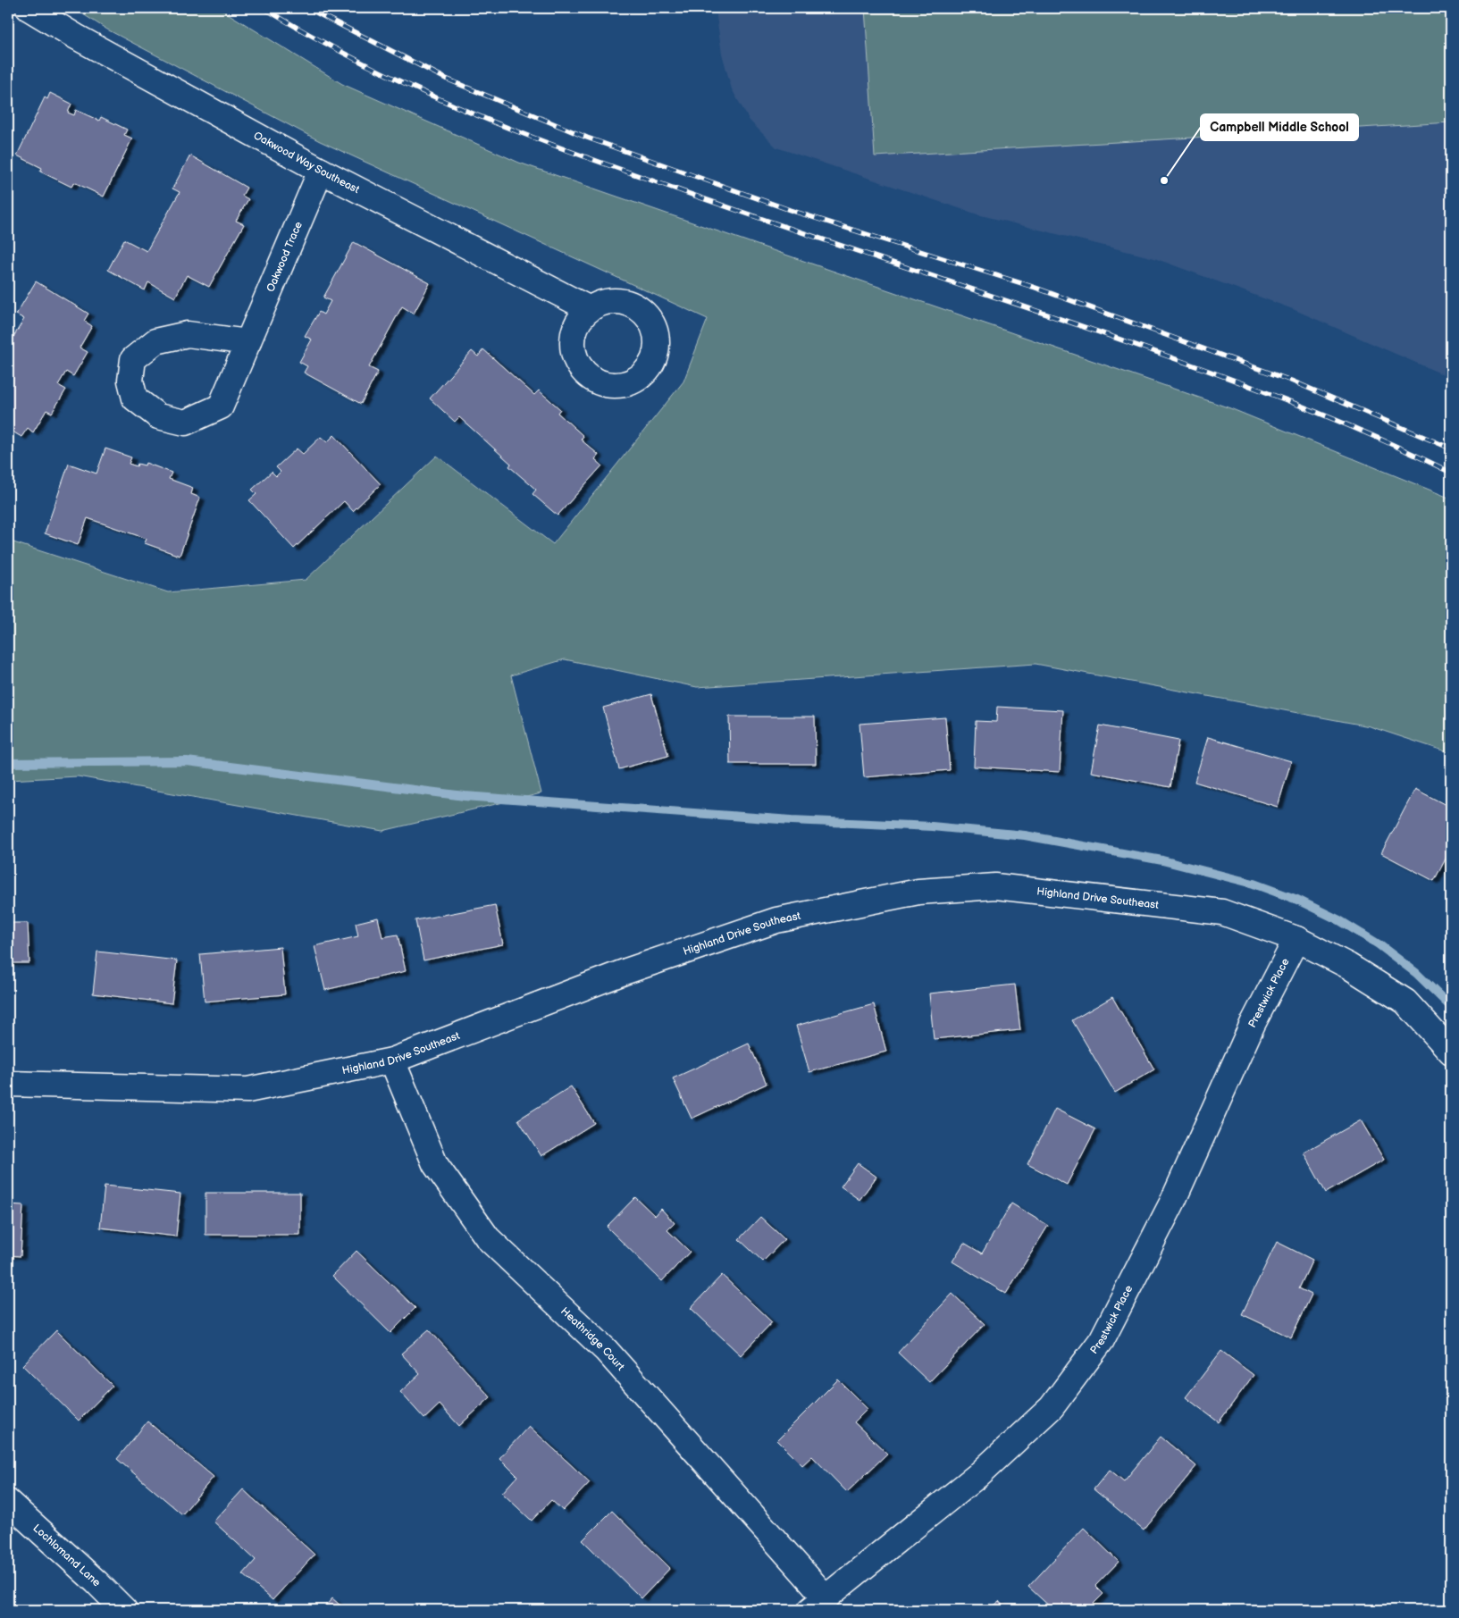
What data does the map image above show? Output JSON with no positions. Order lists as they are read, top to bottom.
{
  "streets": {
    "street": [
      "Oakwood Way Southeast",
      "Oakwood Trace",
      "Highland Drive Southeast",
      "Prestwick Place",
      "Heathridge Court",
      "Lochlomand Lane"
    ]
  },
  "crossings": [
    ["Oakwood Way Southeast", "Oakwood Trace"],
    ["Highland Drive Southeast", "Prestwick Place"],
    ["Highland Drive Southeast", "Heathridge Court"],
    ["Prestwick Place", "Heathridge Court"]
  ],
  "places": ["Campbell Middle School"]
}
